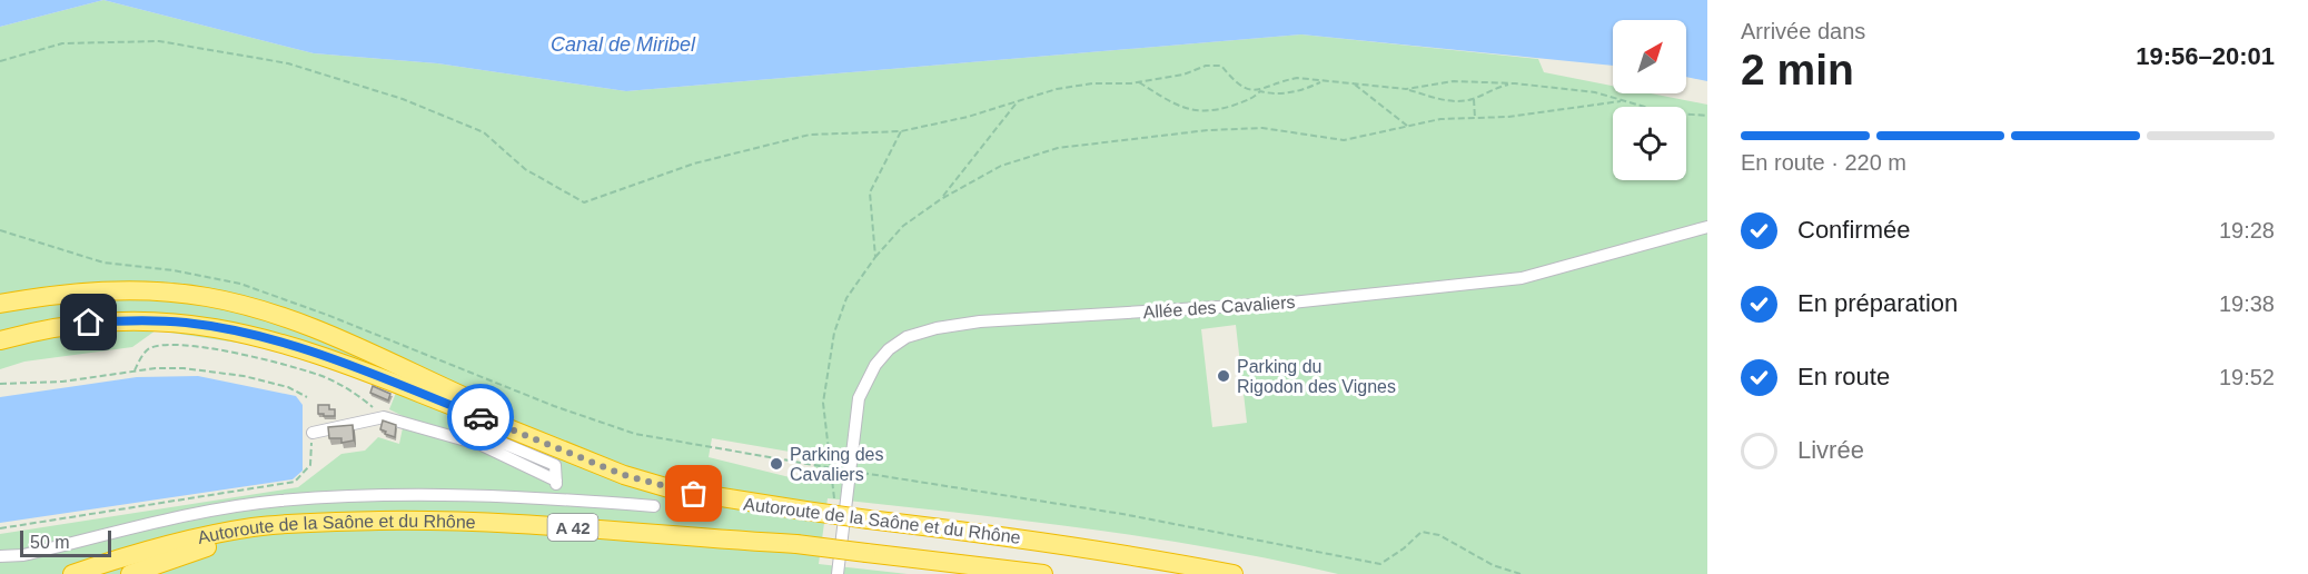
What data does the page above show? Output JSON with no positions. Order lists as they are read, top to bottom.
{
  "streets": {
    "highway": ["Autoroute de la Saône et du Rhône", "A 42"],
    "street": ["Allée des Cavaliers"]
  },
  "water": ["Canal de Miribel"],
  "places": ["Parking du Rigodon des Vignes", "Parking des Cavaliers"],
  "scale_bar": "50 m",
  "north": "top right",
  "page": {
    "heading": ["2 min", "Arrivée dans", "19:56–20:01"],
    "bar": "En route · 220 m",
    "list": [
      ["Confirmée", "19:28"],
      ["En préparation", "19:38"],
      ["En route", "19:52"],
      "Livrée"
    ],
    "scale": "50 m"
  }
}
